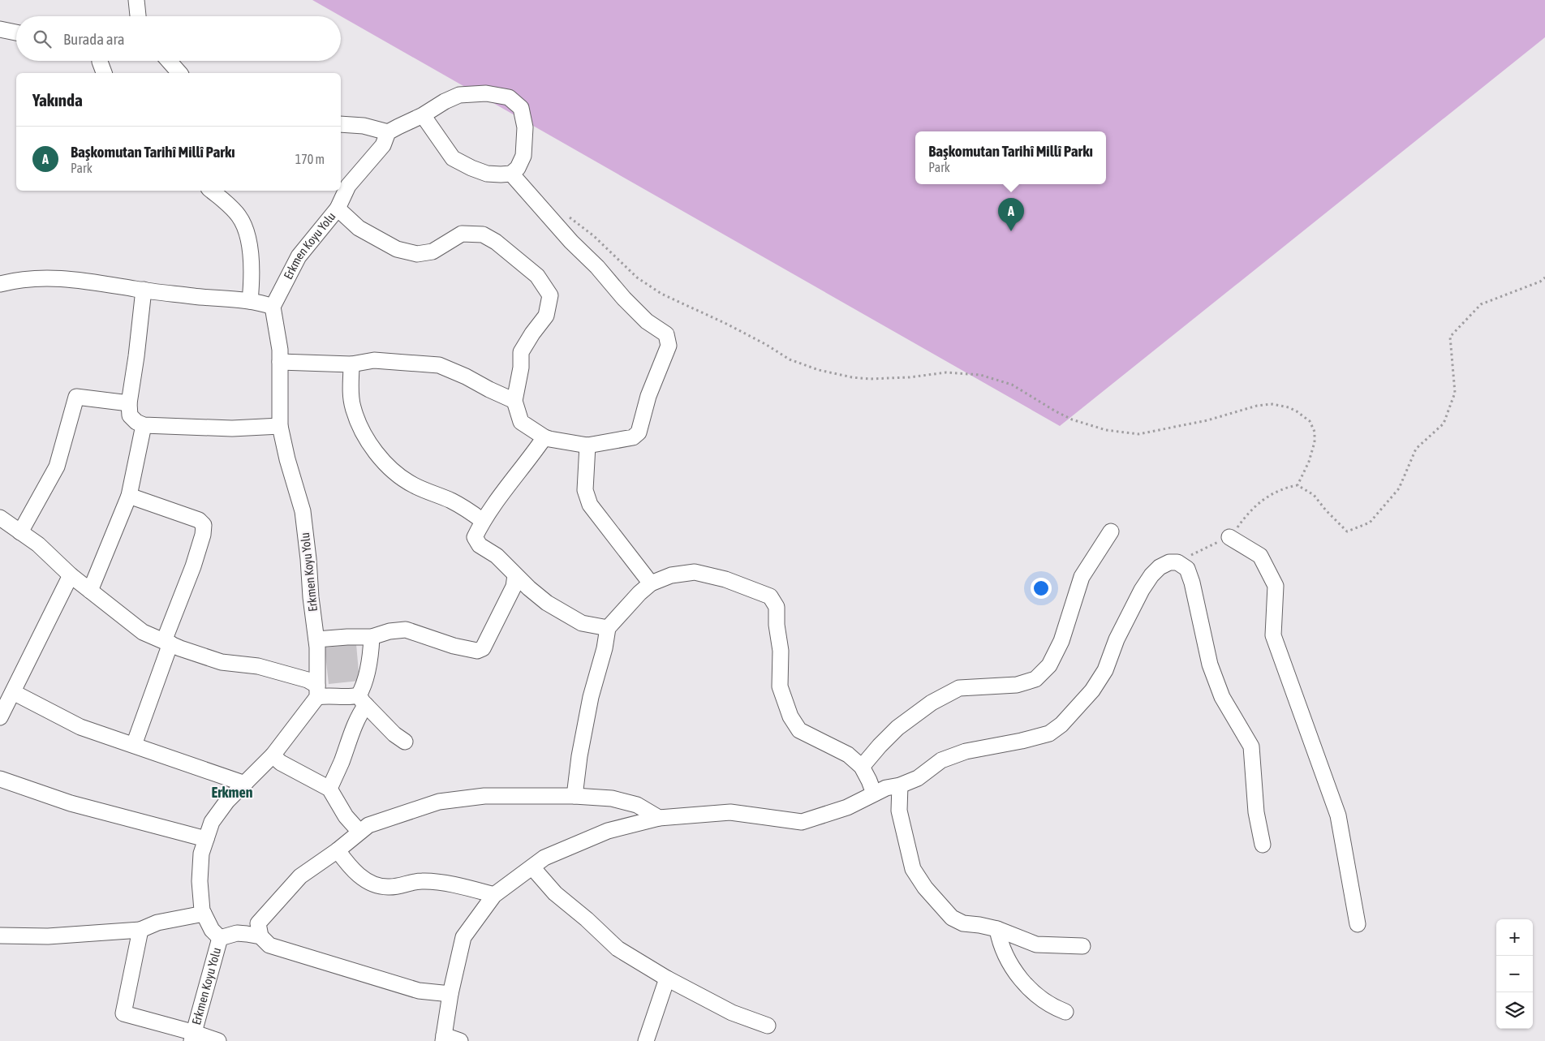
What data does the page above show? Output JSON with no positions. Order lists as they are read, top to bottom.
{
  "streets": {
    "street": ["Erkmen Koyu Yolu"]
  },
  "districts": ["Erkmen"],
  "page": {
    "search": "Burada ara",
    "heading": "Yakında",
    "list": [
      {
        "mark": "A",
        "name": "Başkomutan Tarihî Millî Parkı",
        "note": "Park",
        "value": "170 m"
      }
    ],
    "popup": ["Başkomutan Tarihî Millî Parkı", "Park"],
    "pins": "A",
    "map_buttons": ["+", "−"]
  }
}
